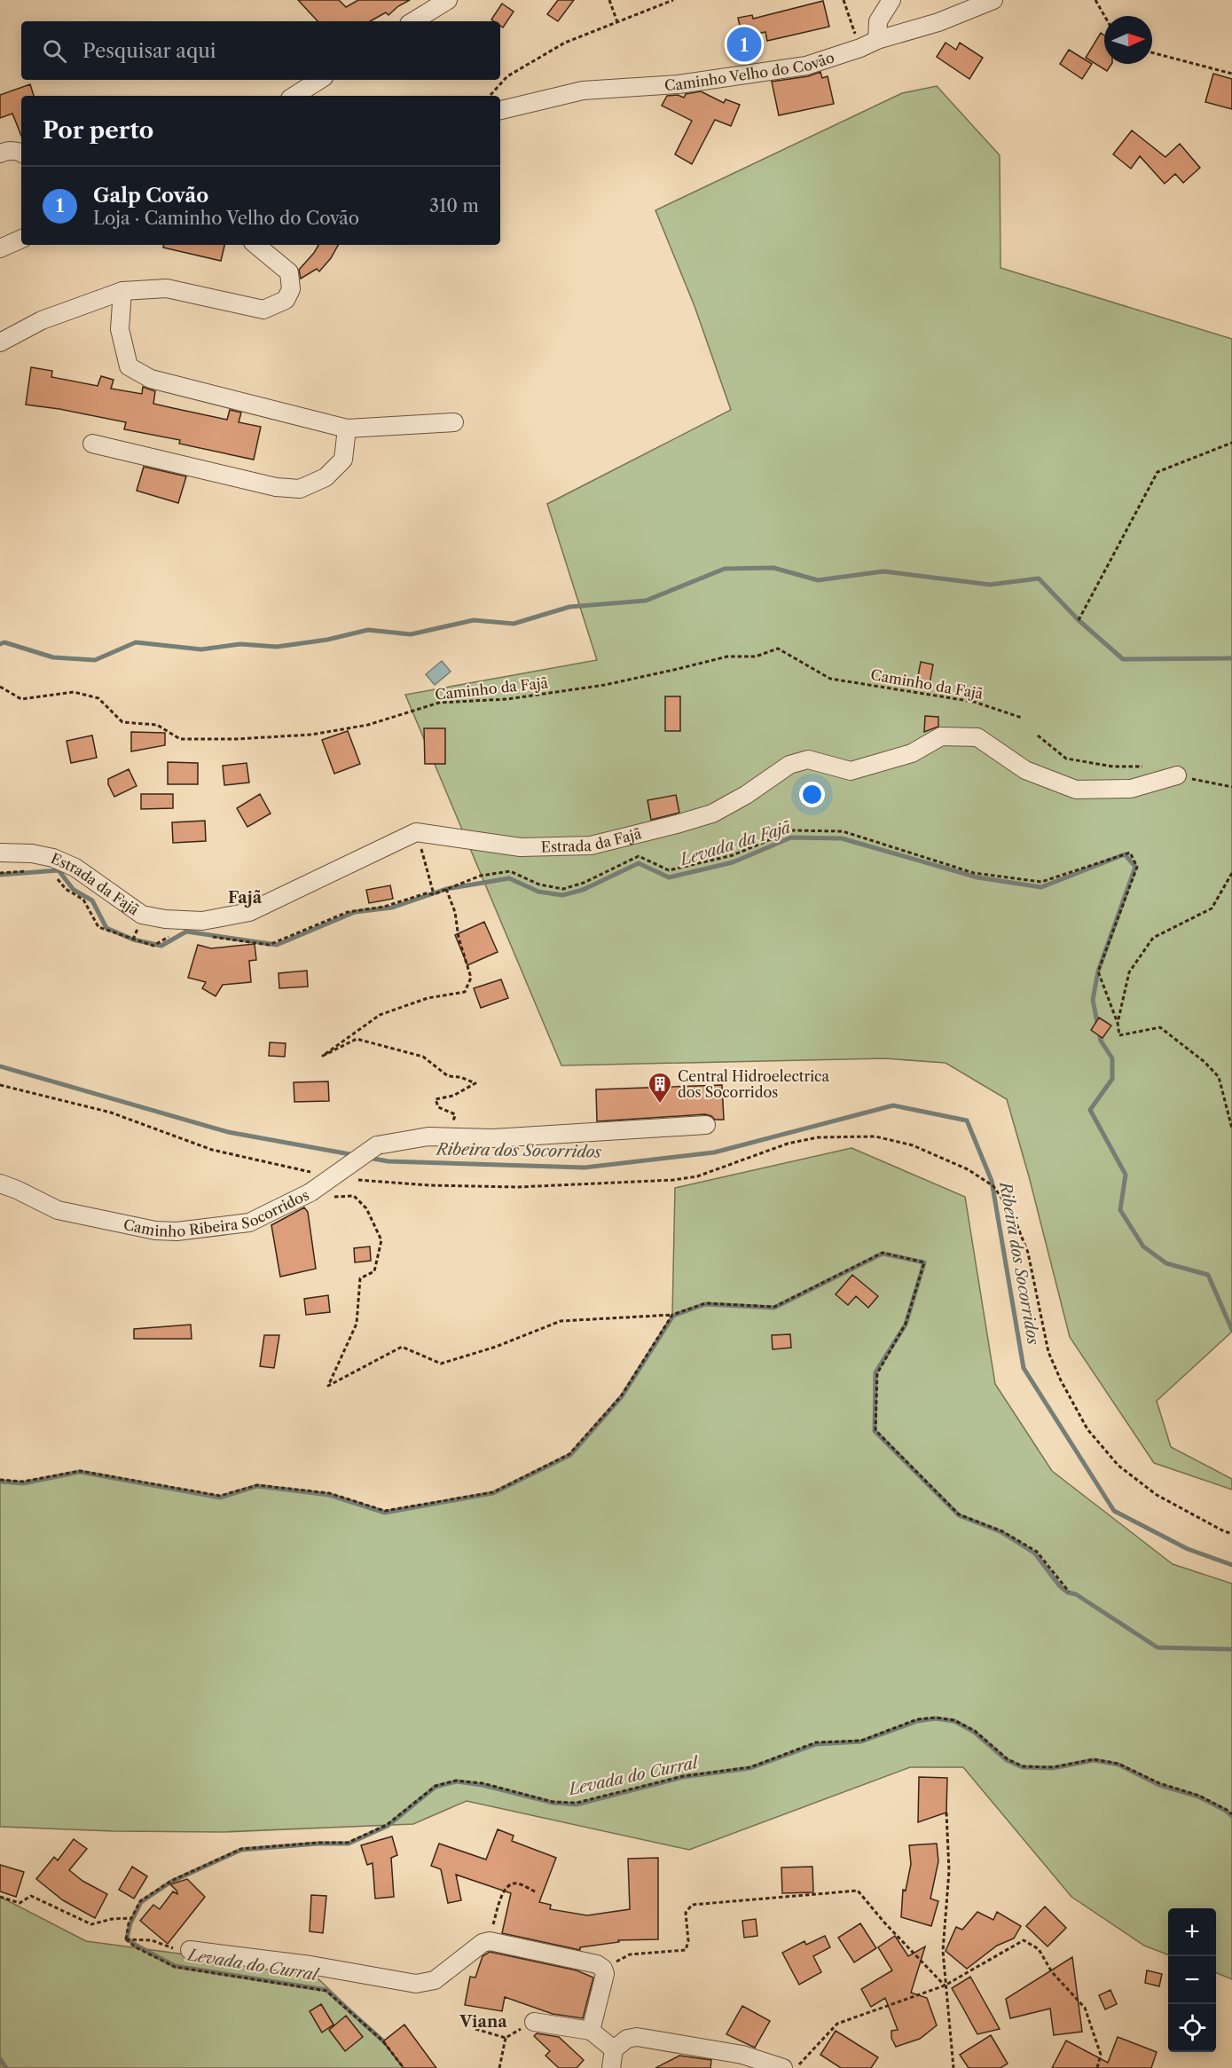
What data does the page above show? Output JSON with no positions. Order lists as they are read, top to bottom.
{
  "streets": {
    "street": ["Caminho Velho do Covão", "Estrada da Fajã", "Caminho Ribeira Socorridos"],
    "path": ["Caminho da Fajã"]
  },
  "districts": ["Fajã", "Viana"],
  "water": ["Levada da Fajã", "Ribeira dos Socorridos", "Levada do Curral"],
  "places": {
    "building": ["Central Hidroelectrica dos Socorridos"]
  },
  "north": "right",
  "page": {
    "search": "Pesquisar aqui",
    "pins": "1",
    "heading": "Por perto",
    "list": [
      {
        "mark": "1",
        "name": "Galp Covão",
        "note": "Loja · Caminho Velho do Covão",
        "value": "310 m"
      }
    ],
    "map_buttons": ["+", "−"]
  }
}
